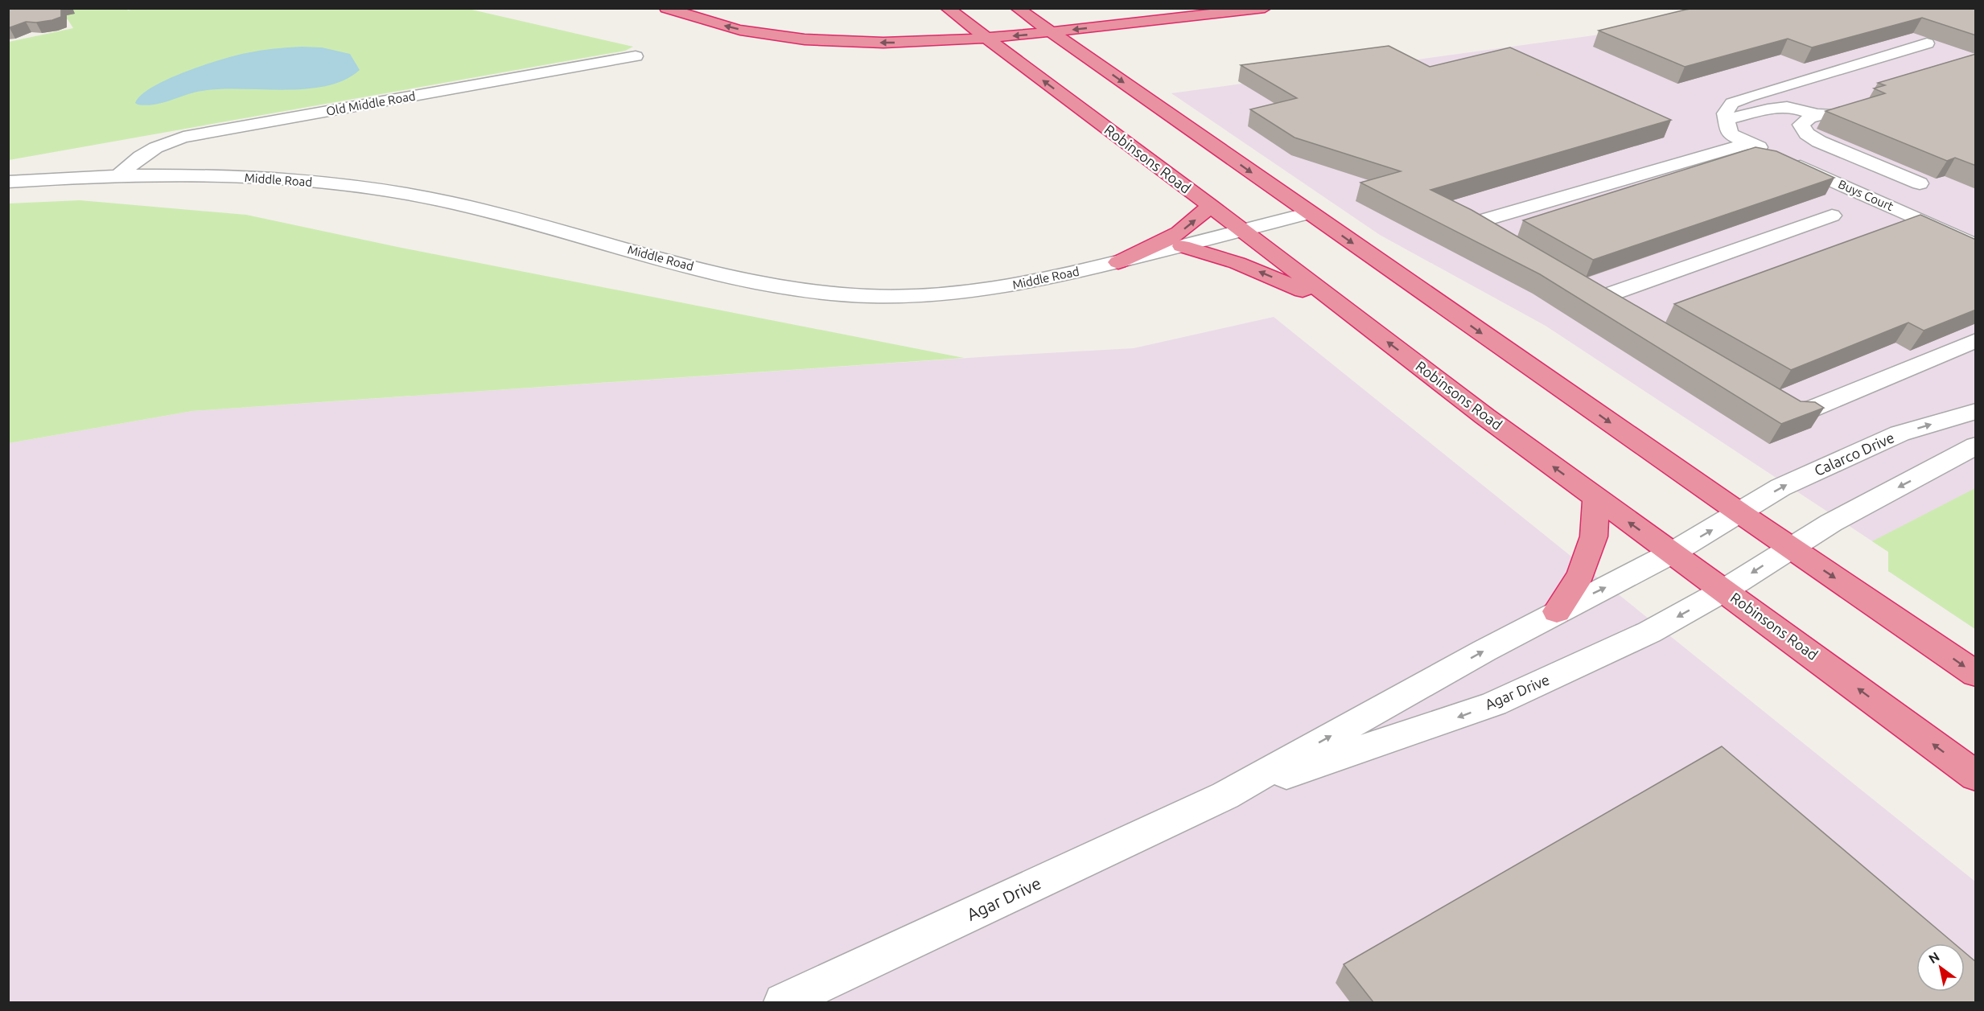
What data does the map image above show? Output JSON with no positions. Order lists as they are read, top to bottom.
{
  "streets": {
    "highway": ["Robinsons Road"],
    "street": [
      "Old Middle Road",
      "Middle Road",
      "Buys Court",
      "Calarco Drive",
      "Agar Drive"
    ]
  },
  "crossings": [
    ["Old Middle Road", "Middle Road"],
    ["Robinsons Road", "Middle Road"],
    ["Robinsons Road", "Agar Drive"],
    ["Calarco Drive", "Agar Drive"]
  ],
  "north": "top left"
}
